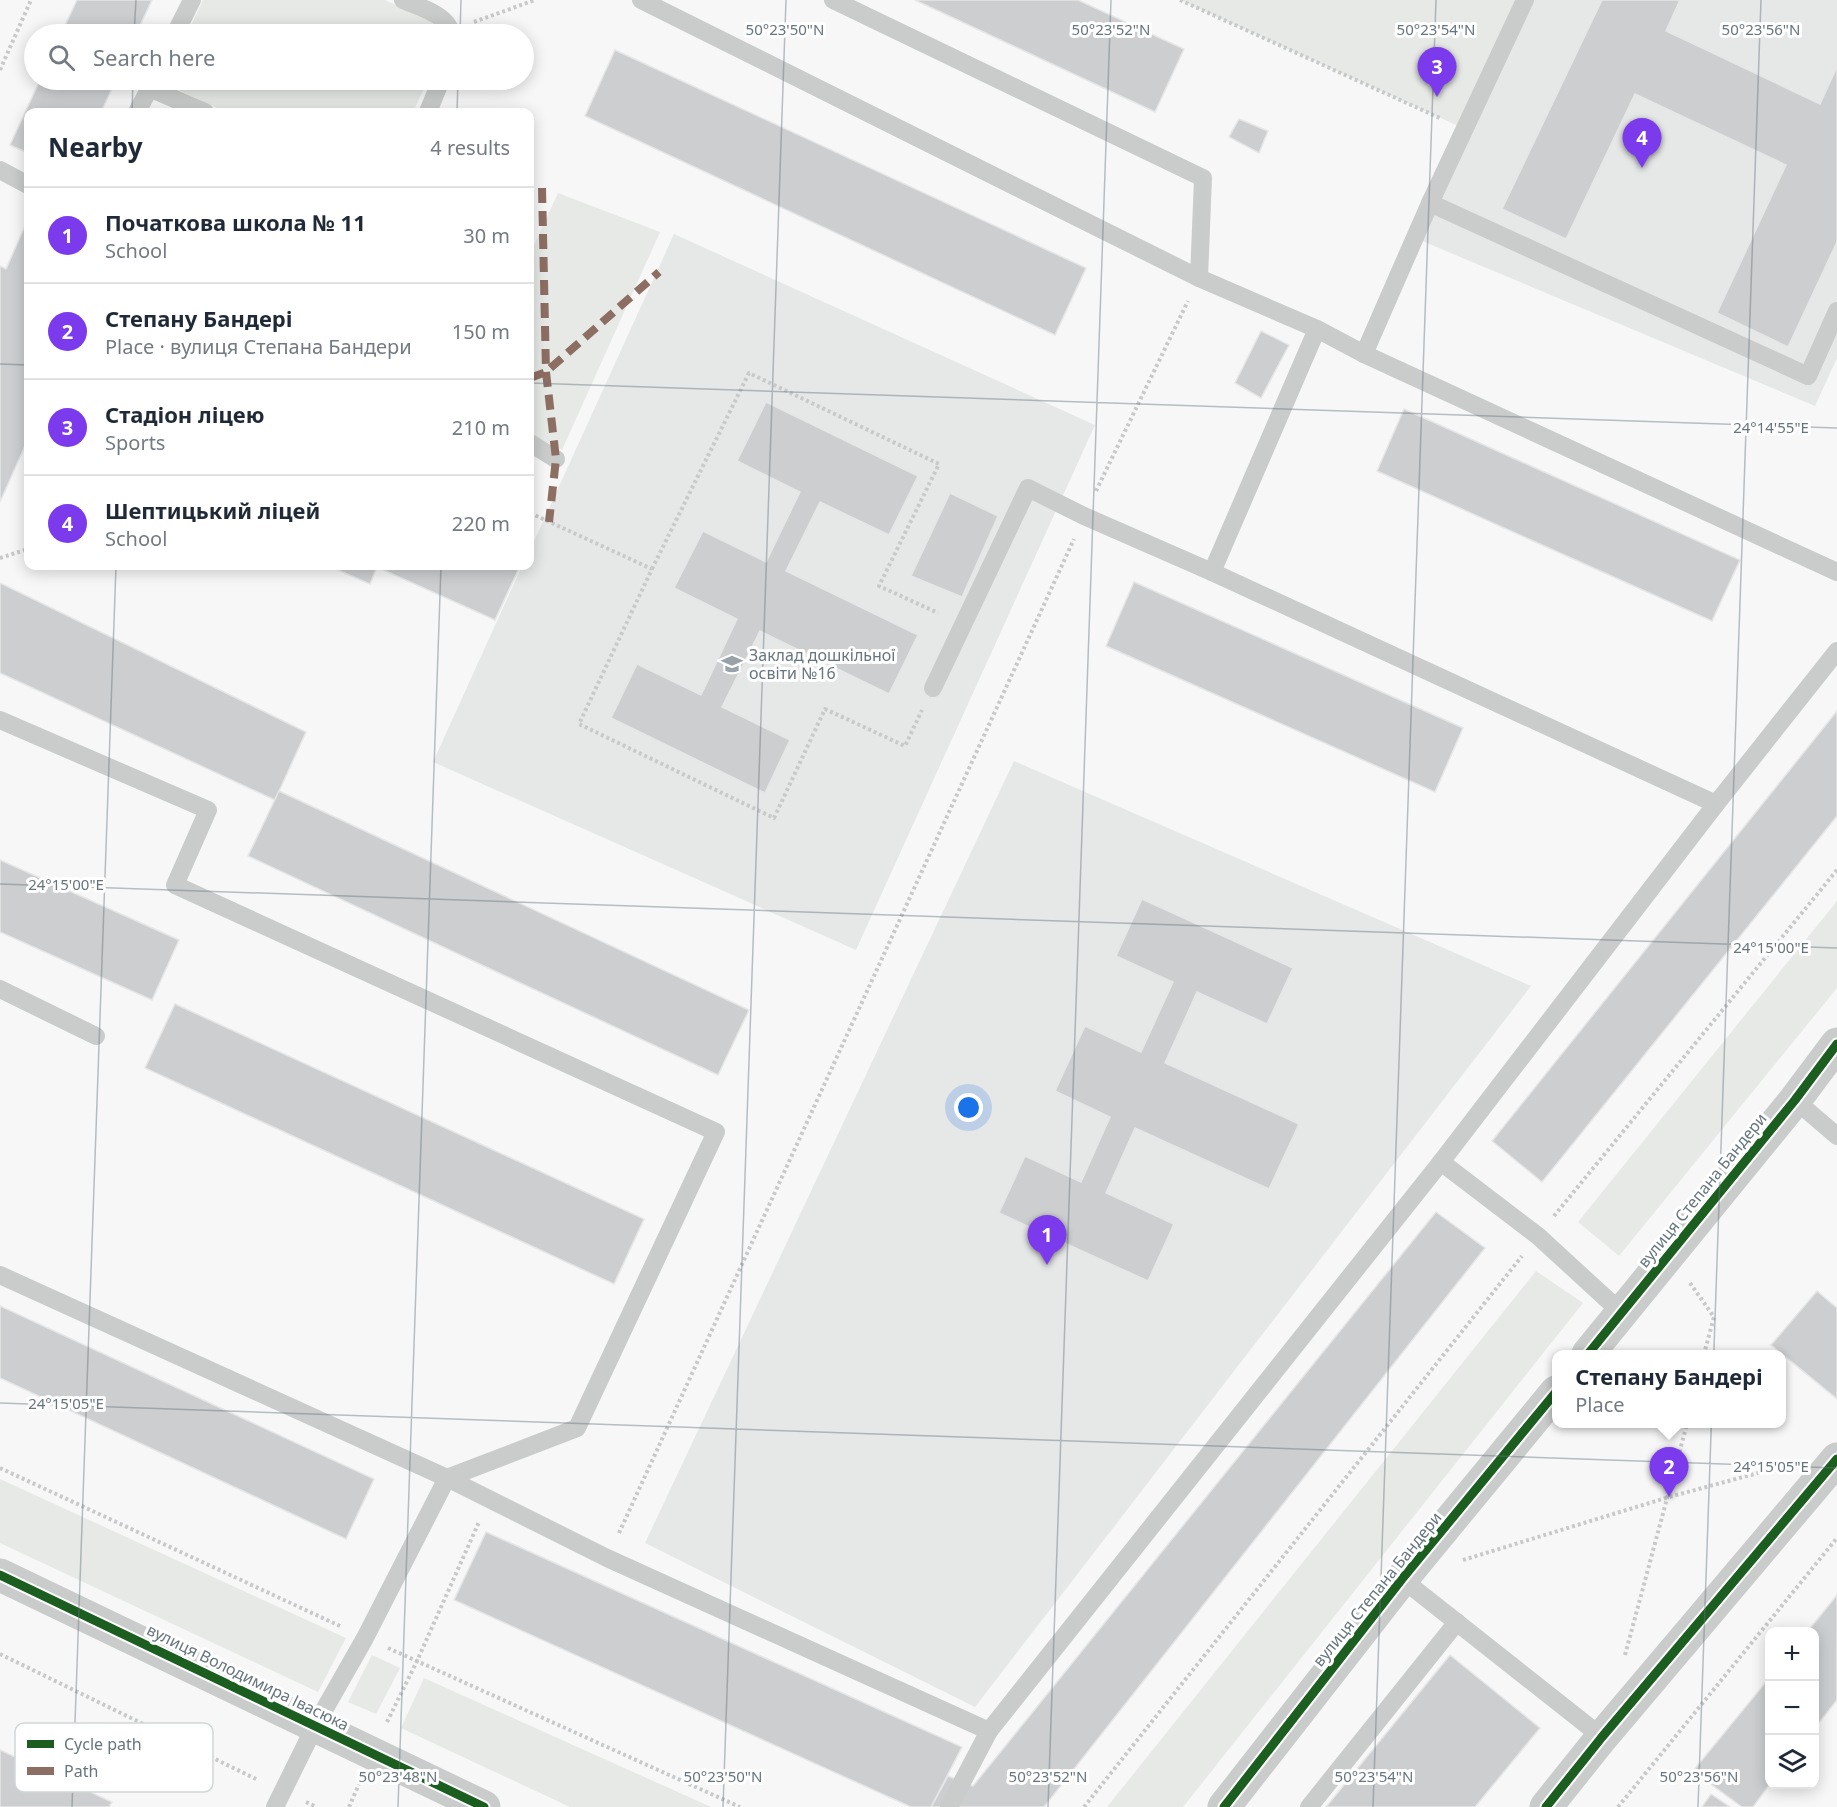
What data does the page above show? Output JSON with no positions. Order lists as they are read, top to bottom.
{
  "streets": {
    "street": ["вулиця Степана Бандери", "вулиця Володимира Івасюка"]
  },
  "places": {
    "school or university": ["Заклад дошкільної освіти №16"]
  },
  "legend": ["Cycle path", "Path"],
  "page": {
    "search": "Search here",
    "pins": [
      "3",
      "4",
      "1",
      "2"
    ],
    "heading": ["Nearby", "4 results"],
    "list": [
      {
        "mark": "1",
        "name": "Початкова школа № 11",
        "note": "School",
        "value": "30 m"
      },
      {
        "mark": "2",
        "name": "Степану Бандері",
        "note": "Place · вулиця Степана Бандери",
        "value": "150 m"
      },
      {
        "mark": "3",
        "name": "Стадіон ліцею",
        "note": "Sports",
        "value": "210 m"
      },
      {
        "mark": "4",
        "name": "Шептицький ліцей",
        "note": "School",
        "value": "220 m"
      }
    ],
    "popup": ["Степану Бандері", "Place"],
    "map_buttons": ["+", "−"]
  },
  "coordinates": [
    "50°23'50\"N",
    "50°23'52\"N",
    "50°23'54\"N",
    "50°23'56\"N",
    "24°14'55\"E",
    "24°15'00\"E",
    "24°15'05\"E",
    "50°23'48\"N"
  ]
}
